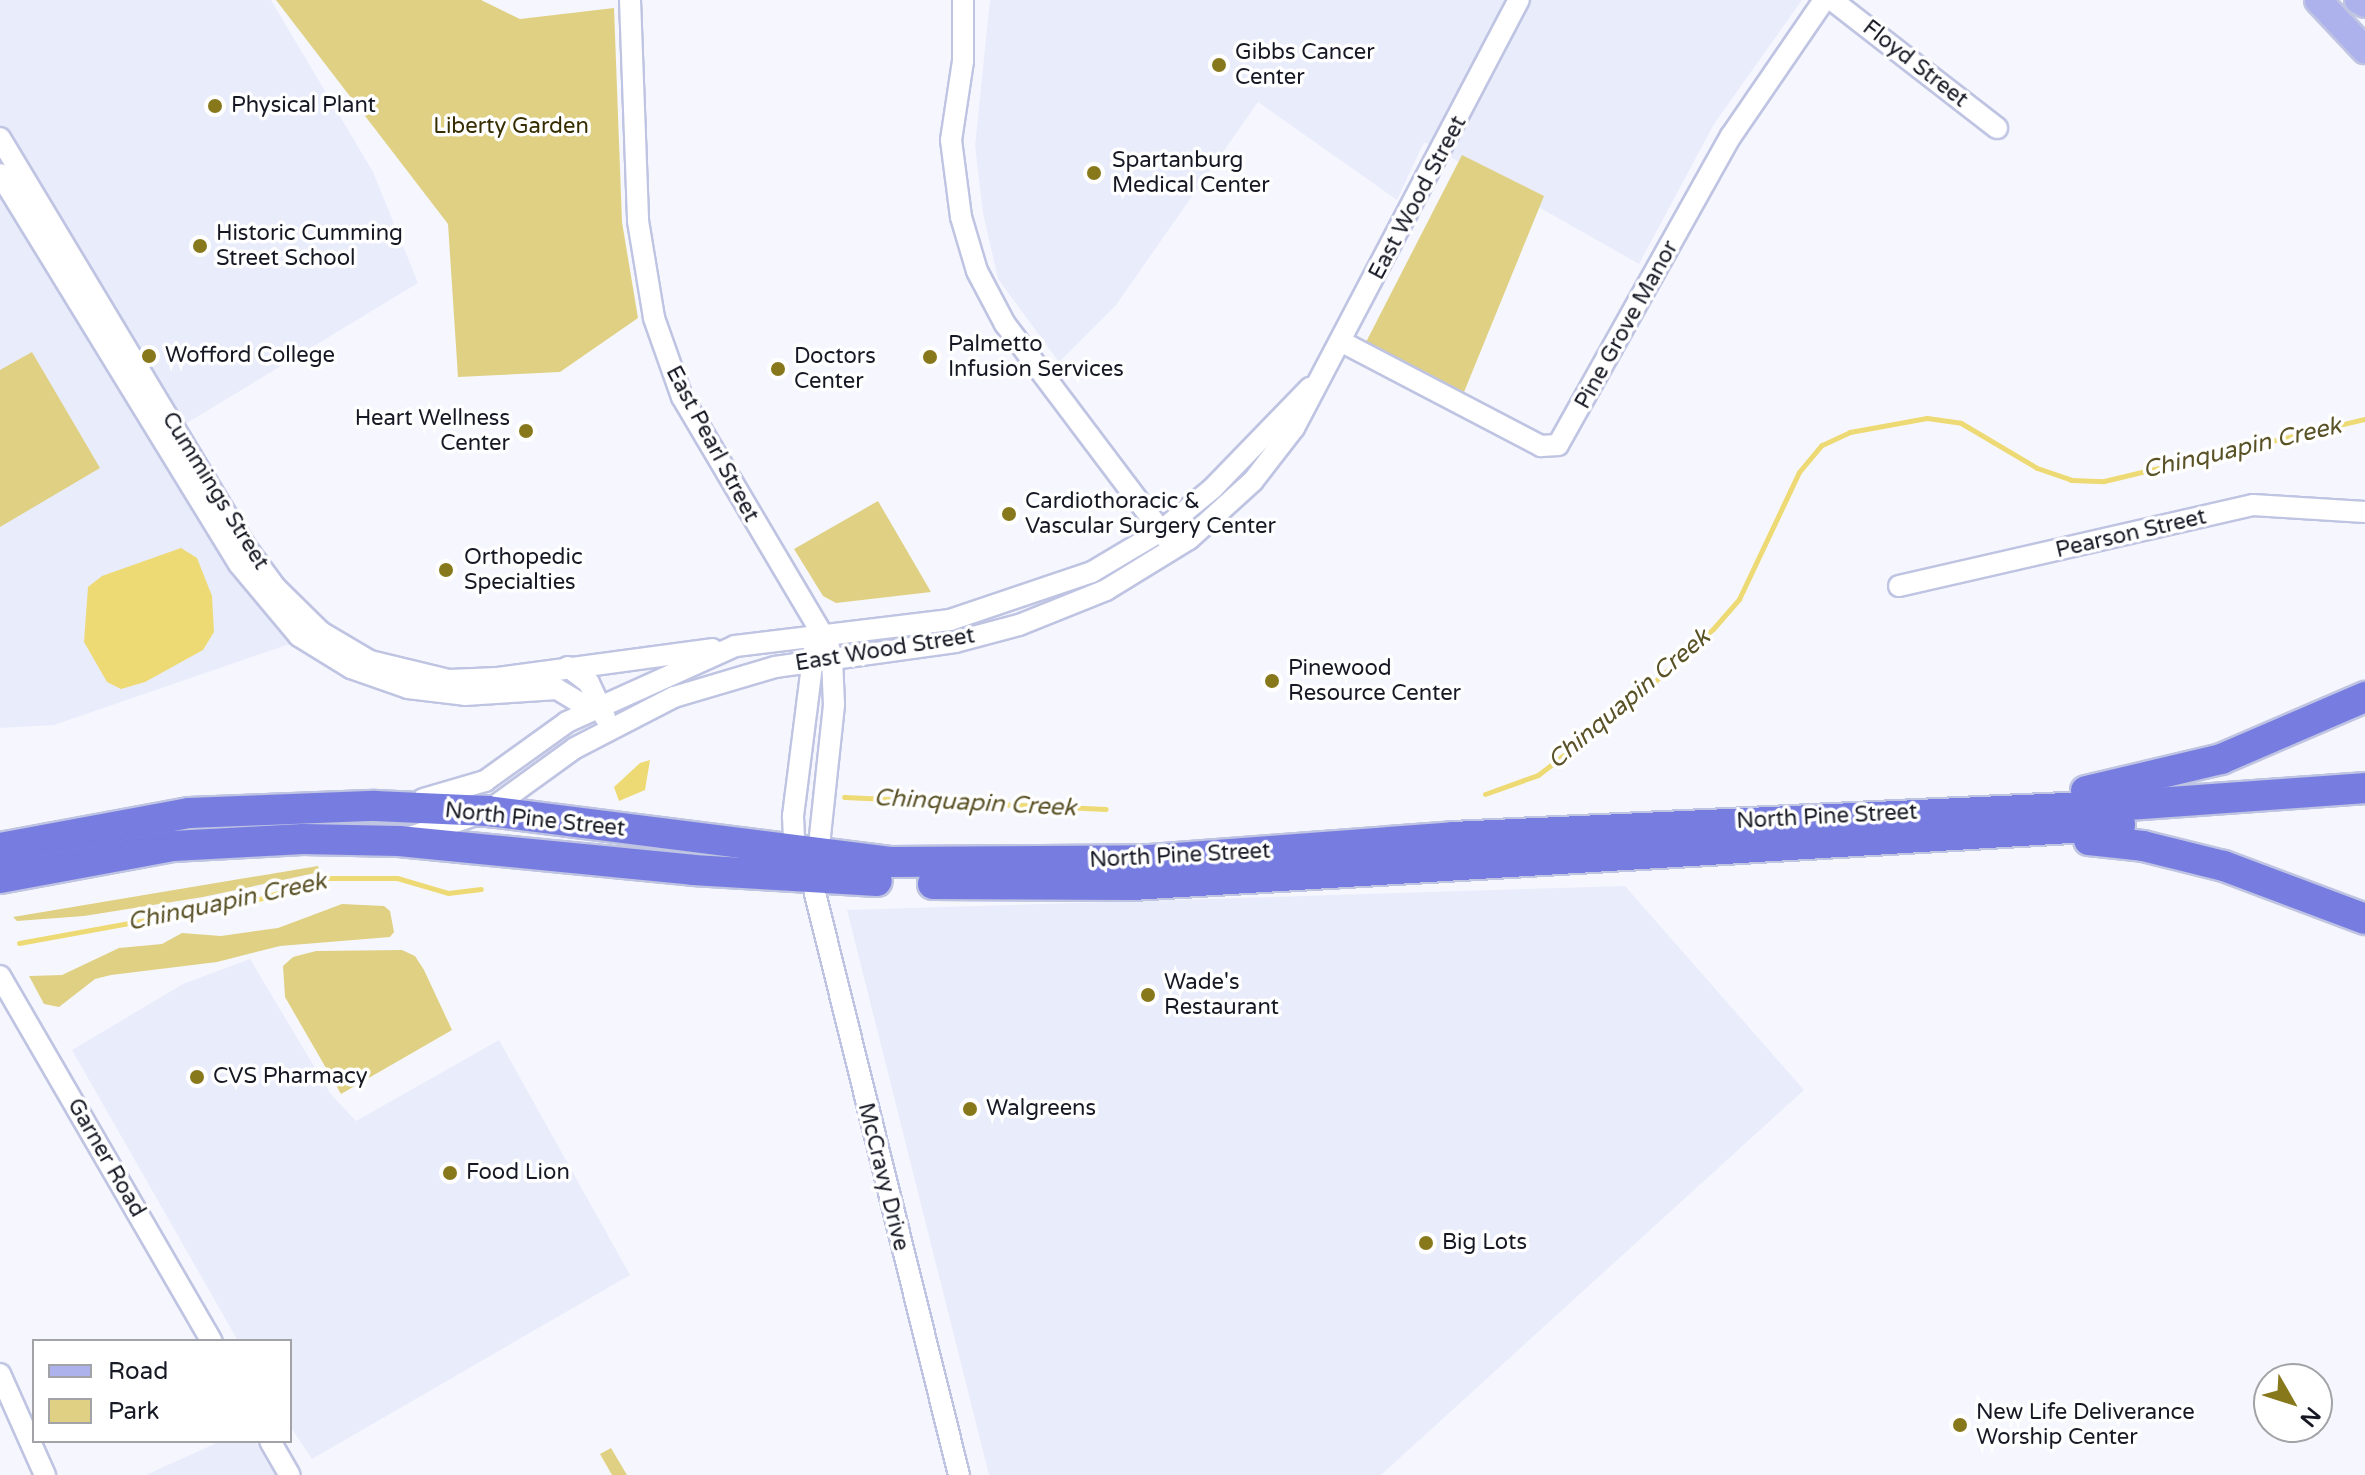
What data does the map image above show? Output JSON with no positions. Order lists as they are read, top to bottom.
{
  "streets": {
    "highway": ["North Pine Street"],
    "street": [
      "Floyd Street",
      "East Wood Street",
      "Pine Grove Manor",
      "East Pearl Street",
      "Cummings Street",
      "Pearson Street",
      "Garner Road",
      "McCravy Drive"
    ]
  },
  "crossings": [
    ["East Wood Street", "Pine Grove Manor"],
    ["East Wood Street", "East Pearl Street"],
    ["East Wood Street", "Cummings Street"],
    ["East Wood Street", "North Pine Street"],
    ["East Pearl Street", "North Pine Street"],
    ["East Pearl Street", "McCravy Drive"],
    ["North Pine Street", "McCravy Drive"]
  ],
  "water": ["Chinquapin Creek"],
  "parks": ["Liberty Garden"],
  "places": [
    "Gibbs Cancer Center",
    "Physical Plant",
    "Spartanburg Medical Center",
    "Historic Cumming Street School",
    "Wofford College",
    "Palmetto Infusion Services",
    "Doctors Center",
    "Heart Wellness Center",
    "Cardiothoracic & Vascular Surgery Center",
    "Orthopedic Specialties",
    "Pinewood Resource Center",
    "Wade's Restaurant",
    "CVS Pharmacy",
    "Walgreens",
    "Food Lion",
    "Big Lots",
    "New Life Deliverance Worship Center"
  ],
  "legend": ["Road", "Park"],
  "north": "bottom right"
}
